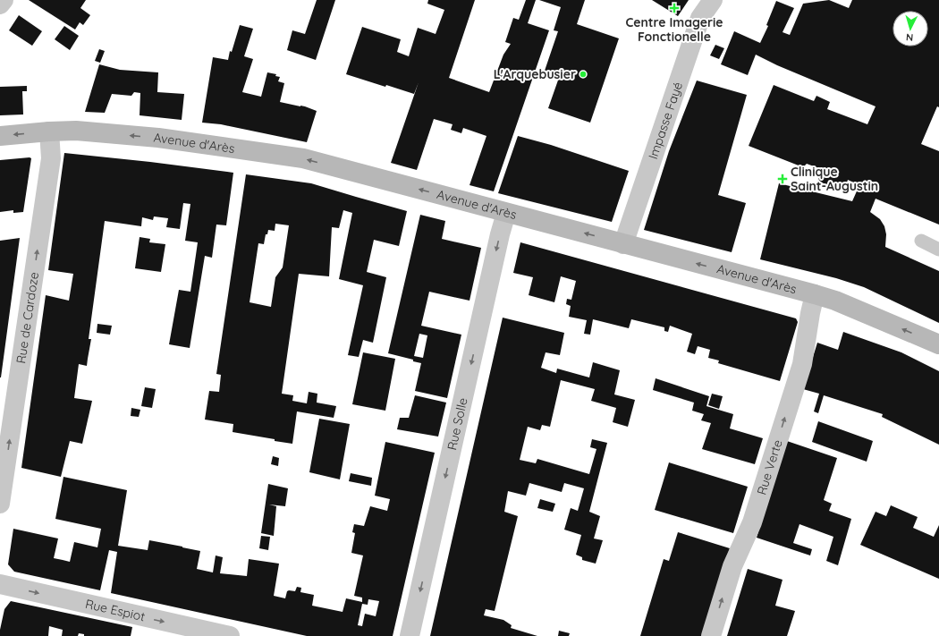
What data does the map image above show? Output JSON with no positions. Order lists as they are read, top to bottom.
{
  "streets": {
    "main road": ["Avenue d'Arès"],
    "street": [
      "Impasse Fayé",
      "Rue de Cardoze",
      "Rue Solle",
      "Rue Verte",
      "Rue Espiot"
    ]
  },
  "crossings": [
    ["Impasse Fayé", "Avenue d'Arès"],
    ["Avenue d'Arès", "Rue de Cardoze"],
    ["Avenue d'Arès", "Rue Solle"],
    ["Avenue d'Arès", "Rue Verte"]
  ],
  "one_way": [
    "Avenue d'Arès",
    "Rue de Cardoze",
    "Rue Solle",
    "Rue Verte",
    "Rue Espiot"
  ],
  "places": {
    "health": ["Centre Imagerie Fonctionelle", "Clinique Saint-Augustin"],
    "other": ["L'Arquebusier"]
  },
  "north": "bottom"
}
